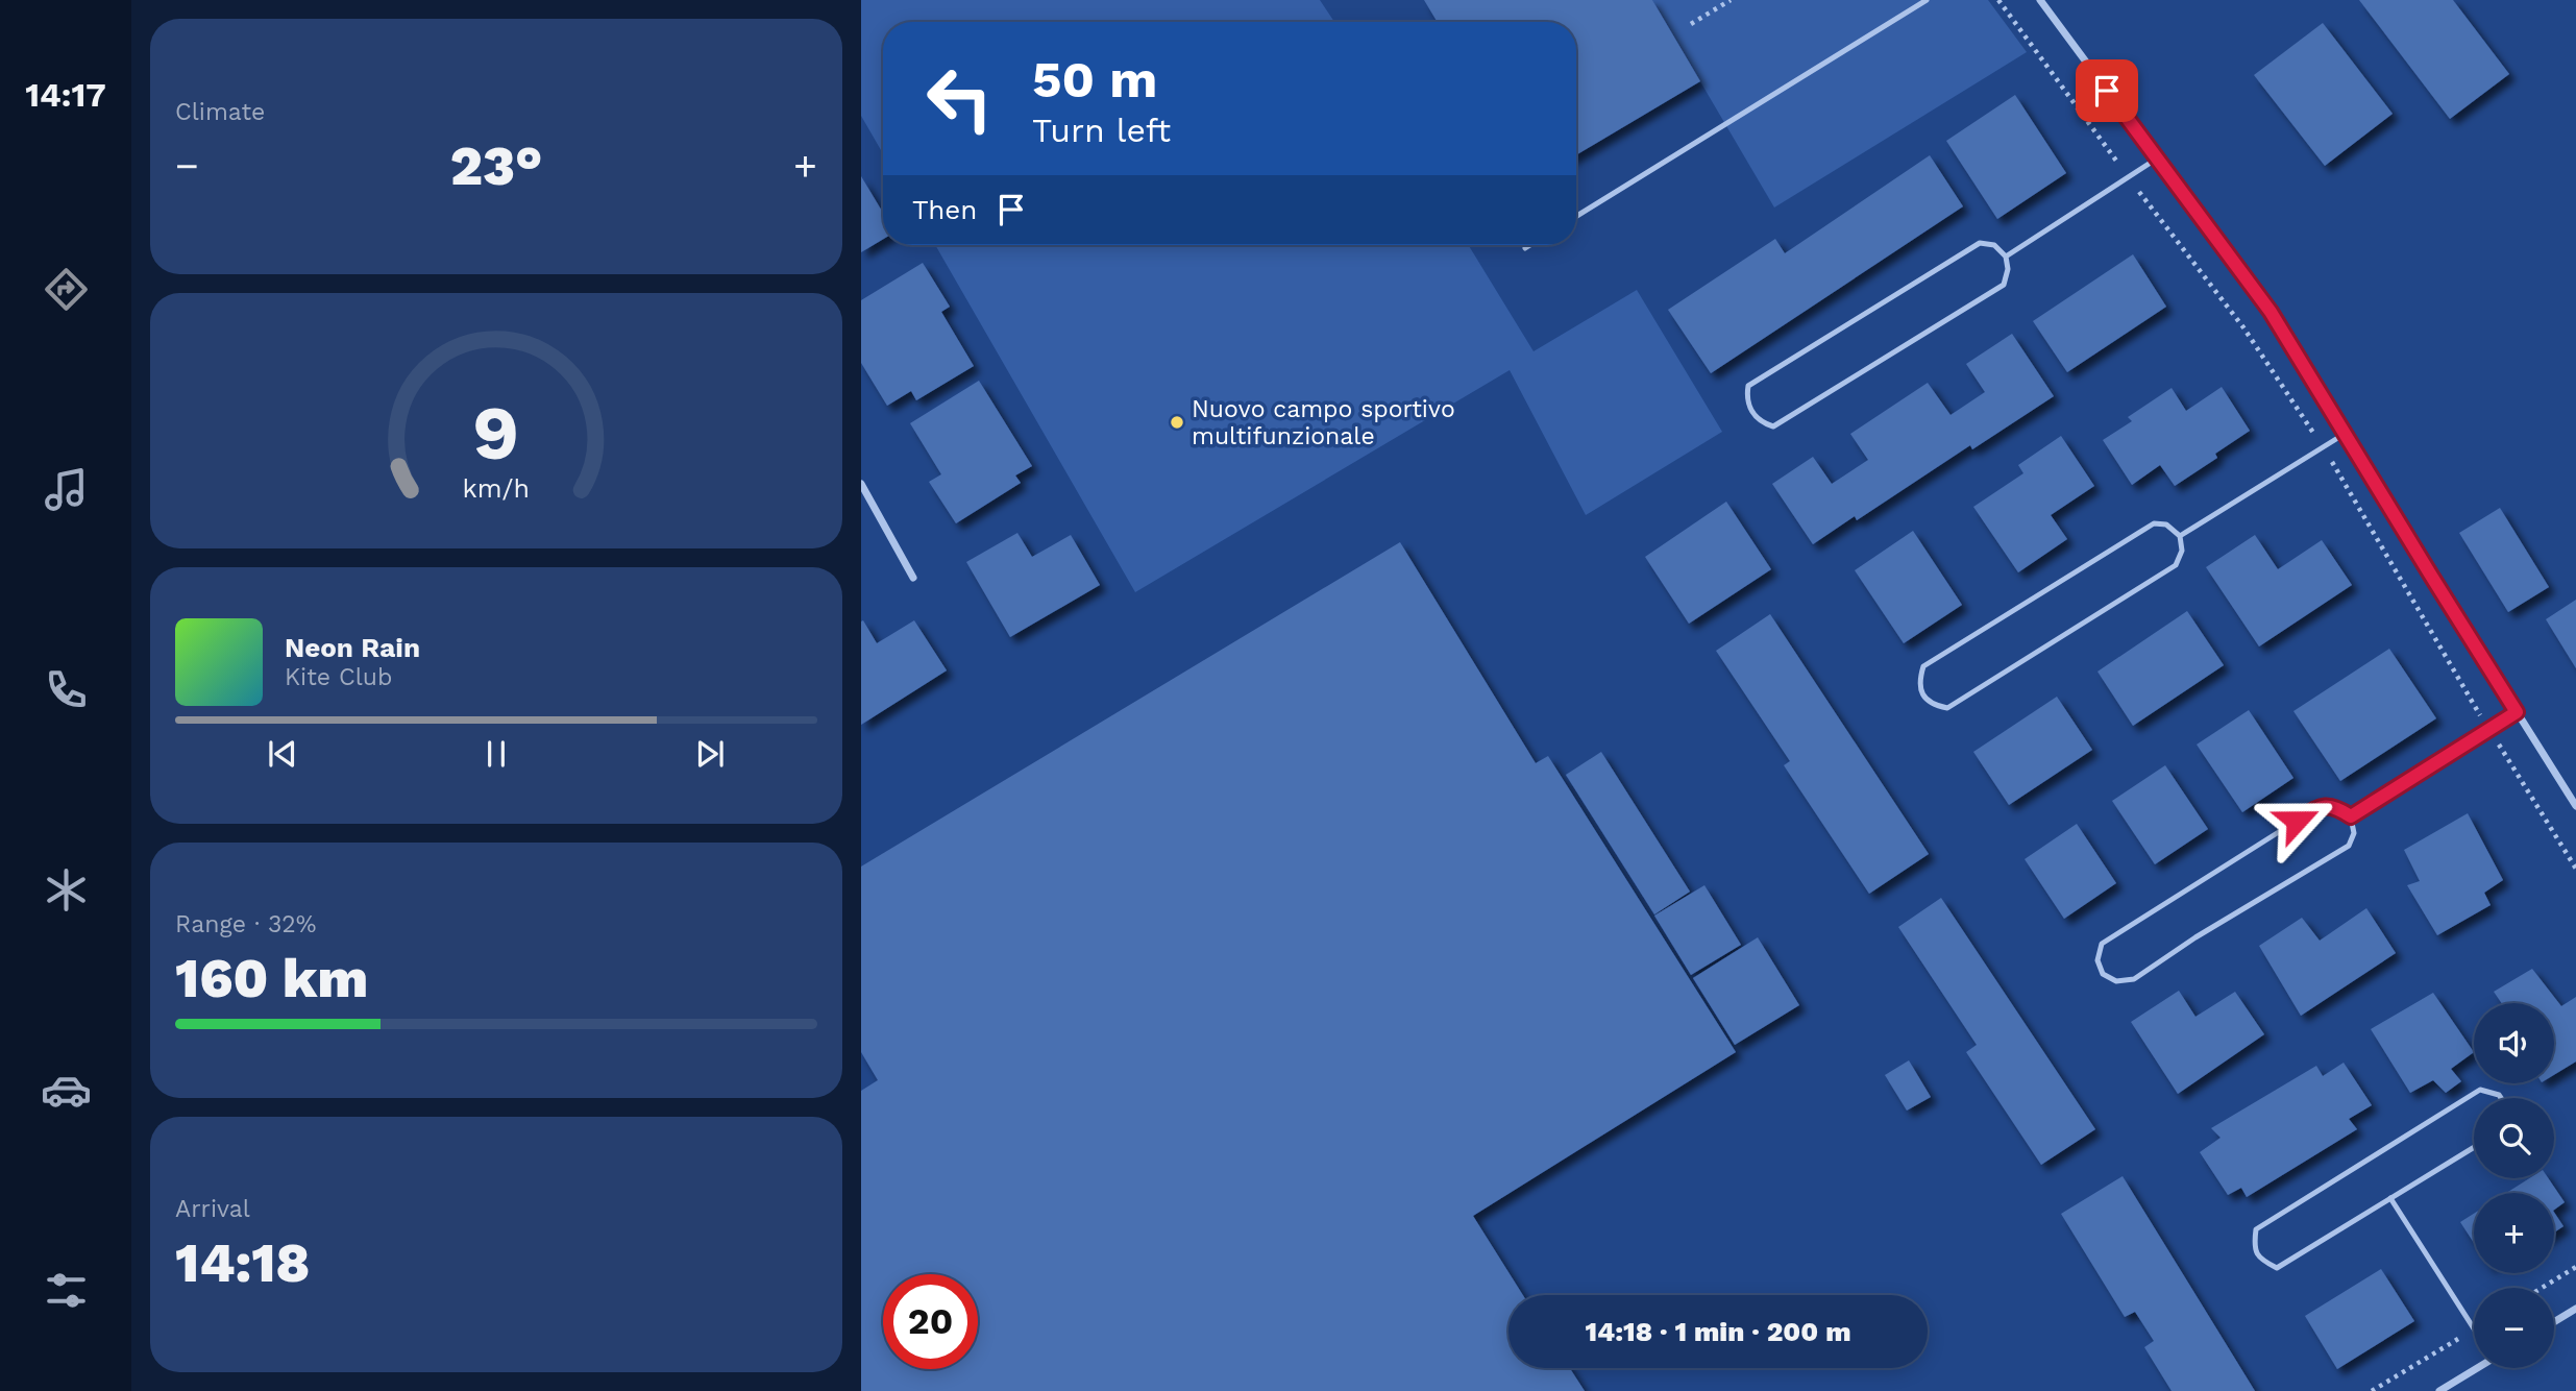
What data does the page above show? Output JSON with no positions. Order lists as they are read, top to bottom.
{
  "places": ["Nuovo campo sportivo multifunzionale"],
  "page": {
    "tabs": "14:17",
    "tile": [
      "Climate",
      ["Range · 32%", "160 km"],
      ["Arrival", "14:18"]
    ],
    "turn": ["50 m", "Turn left"],
    "heat": ["−", "23°", "+"],
    "then": "Then",
    "song": ["Neon Rain", "Kite Club"],
    "map_buttons": ["+", "−"],
    "limit": "20",
    "trip": "14:18 · 1 min · 200 m",
    "gauge": ["9", "km/h"]
  }
}
